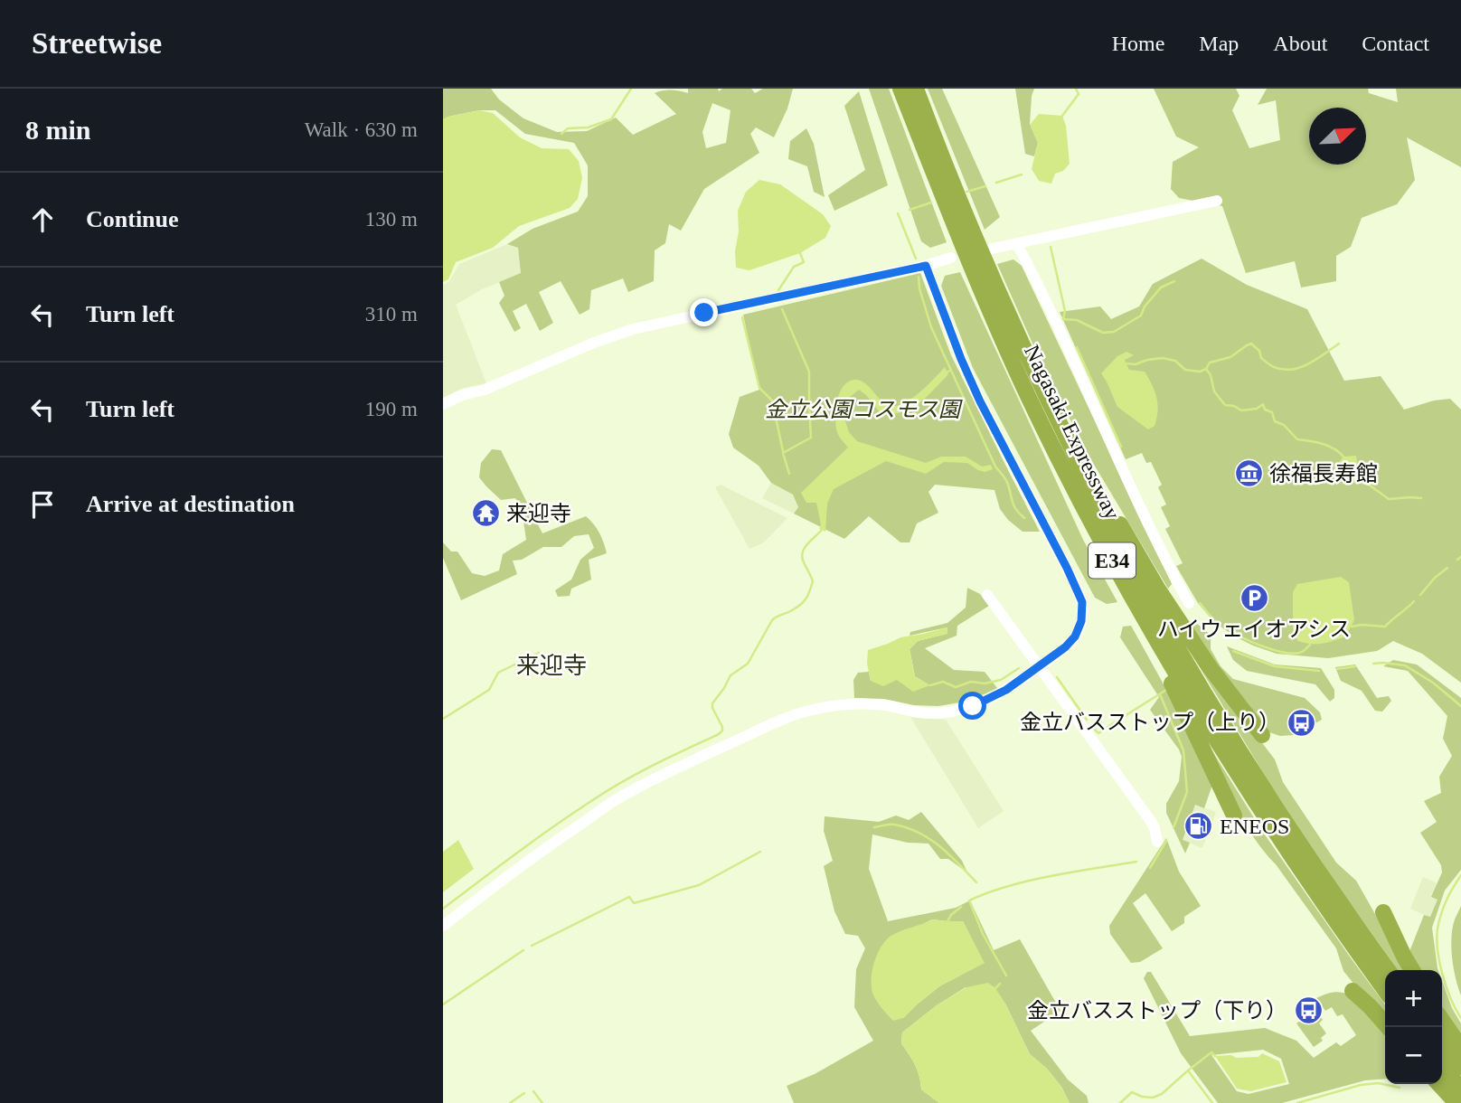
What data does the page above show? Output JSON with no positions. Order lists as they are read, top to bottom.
{
  "streets": {
    "highway": ["Nagasaki Expressway", "E34"]
  },
  "districts": ["来迎寺"],
  "parks": ["金立公園コスモス園"],
  "places": {
    "museum": ["徐福長寿館"],
    "temple": ["来迎寺"],
    "parking": ["ハイウェイオアシス"],
    "bus stop": ["金立バスストップ（上り）", "金立バスストップ（下り）"],
    "fuel station": ["ENEOS"]
  },
  "north": "top right",
  "page": {
    "header": "Streetwise",
    "nav": [
      "Home",
      "Map",
      "About",
      "Contact"
    ],
    "heading": ["8 min", "Walk · 630 m"],
    "list": [
      ["Continue", "130 m"],
      ["Turn left", "310 m"],
      ["Turn left", "190 m"],
      "Arrive at destination"
    ],
    "map_buttons": ["+", "−"]
  }
}
